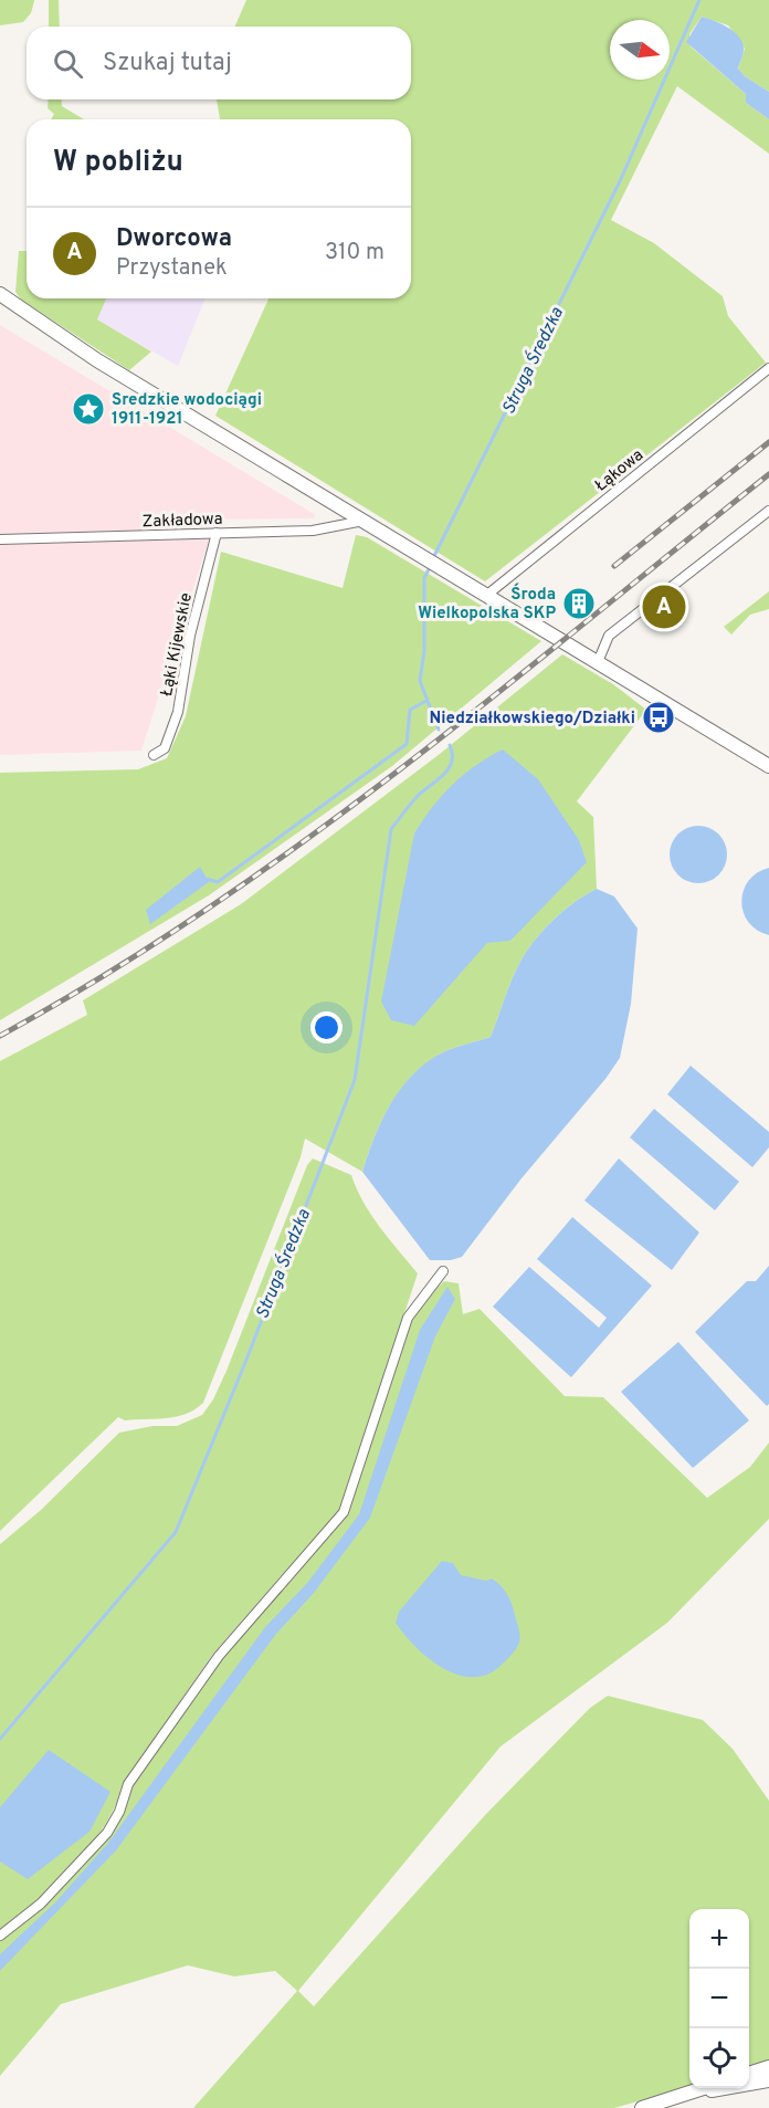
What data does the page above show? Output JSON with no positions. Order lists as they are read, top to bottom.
{
  "streets": {
    "street": ["Łąkowa", "Zakładowa", "Łąki Kijewskie"]
  },
  "crossings": [
    ["Zakładowa", "Łąki Kijewskie"]
  ],
  "water": ["Struga Średzka"],
  "places": {
    "place": ["Sredzkie wodociągi 1911-1921"],
    "building": ["Środa Wielkopolska SKP"],
    "bus stop": ["Niedziałkowskiego/Działki"]
  },
  "north": "right",
  "page": {
    "search": "Szukaj tutaj",
    "heading": "W pobliżu",
    "list": [
      {
        "mark": "A",
        "name": "Dworcowa",
        "note": "Przystanek",
        "value": "310 m"
      }
    ],
    "pins": "A",
    "map_buttons": ["+", "−"]
  }
}
